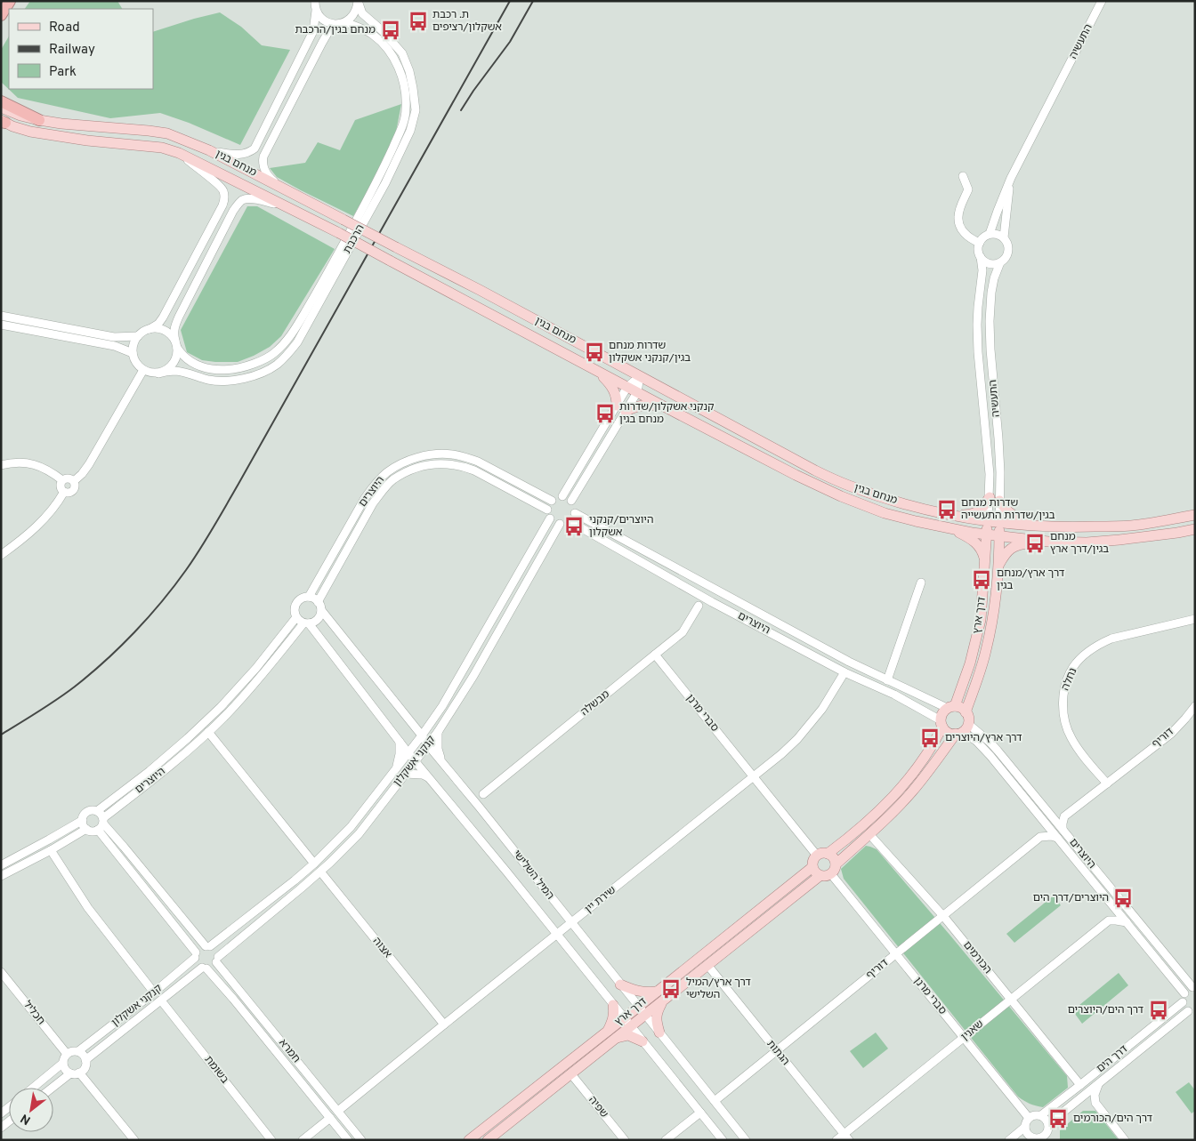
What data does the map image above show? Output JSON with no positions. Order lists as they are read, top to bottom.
{
  "streets": {
    "main road": ["התעשיה", "מנחם בגין", "דרך ארץ"],
    "street": [
      "הרכבת",
      "היוצרים",
      "נחלה",
      "מבשלה",
      "סברי מרנן",
      "דוריף",
      "קנקני אשקלון",
      "המיל השלישי",
      "שירת יין",
      "אצוה",
      "הכורמים",
      "חכליל",
      "שאנין",
      "חמרא",
      "הגתות",
      "דרך הים",
      "בשומת",
      "שפיה"
    ]
  },
  "crossings": [
    ["התעשיה", "מנחם בגין"],
    ["התעשיה", "דרך ארץ"],
    ["מנחם בגין", "דרך ארץ"],
    ["היוצרים", "דרך ארץ"],
    ["היוצרים", "קנקני אשקלון"],
    ["היוצרים", "המיל השלישי"],
    ["היוצרים", "שירת יין"],
    ["דרך ארץ", "סברי מרנן"],
    ["דרך ארץ", "המיל השלישי"],
    ["דרך ארץ", "הגתות"],
    ["דרך ארץ", "שפיה"],
    ["נחלה", "דוריף"],
    ["מבשלה", "סברי מרנן"],
    ["סברי מרנן", "דוריף"],
    ["סברי מרנן", "שירת יין"],
    ["סברי מרנן", "שאנין"],
    ["סברי מרנן", "דרך הים"],
    ["דוריף", "המיל השלישי"],
    ["דוריף", "הכורמים"],
    ["דוריף", "הגתות"],
    ["קנקני אשקלון", "המיל השלישי"],
    ["קנקני אשקלון", "אצוה"],
    ["קנקני אשקלון", "חכליל"],
    ["קנקני אשקלון", "חמרא"],
    ["קנקני אשקלון", "בשומת"],
    ["המיל השלישי", "שירת יין"],
    ["שירת יין", "אצוה"],
    ["שירת יין", "חמרא"],
    ["הכורמים", "שאנין"],
    ["הכורמים", "דרך הים"],
    ["שאנין", "הגתות"]
  ],
  "places": {
    "bus stop": [
      "ת. רכבת אשקלון/רציפים",
      "מנחם בגין/הרכבת",
      "שדרות מנחם בגין/קנקני אשקלון",
      "קנקני אשקלון/שדרות מנחם בגין",
      "שדרות מנחם בגין/שדרות התעשייה",
      "היוצרים/קנקני אשקלון",
      "מנחם בגין/דרך ארץ",
      "דרך ארץ/מנחם בגין",
      "דרך ארץ/היוצרים",
      "היוצרים/דרך הים",
      "דרך ארץ/המיל השלישי",
      "דרך הים/היוצרים",
      "דרך הים/הכורמים"
    ]
  },
  "legend": ["Road", "Railway", "Park"],
  "north": "bottom left"
}
